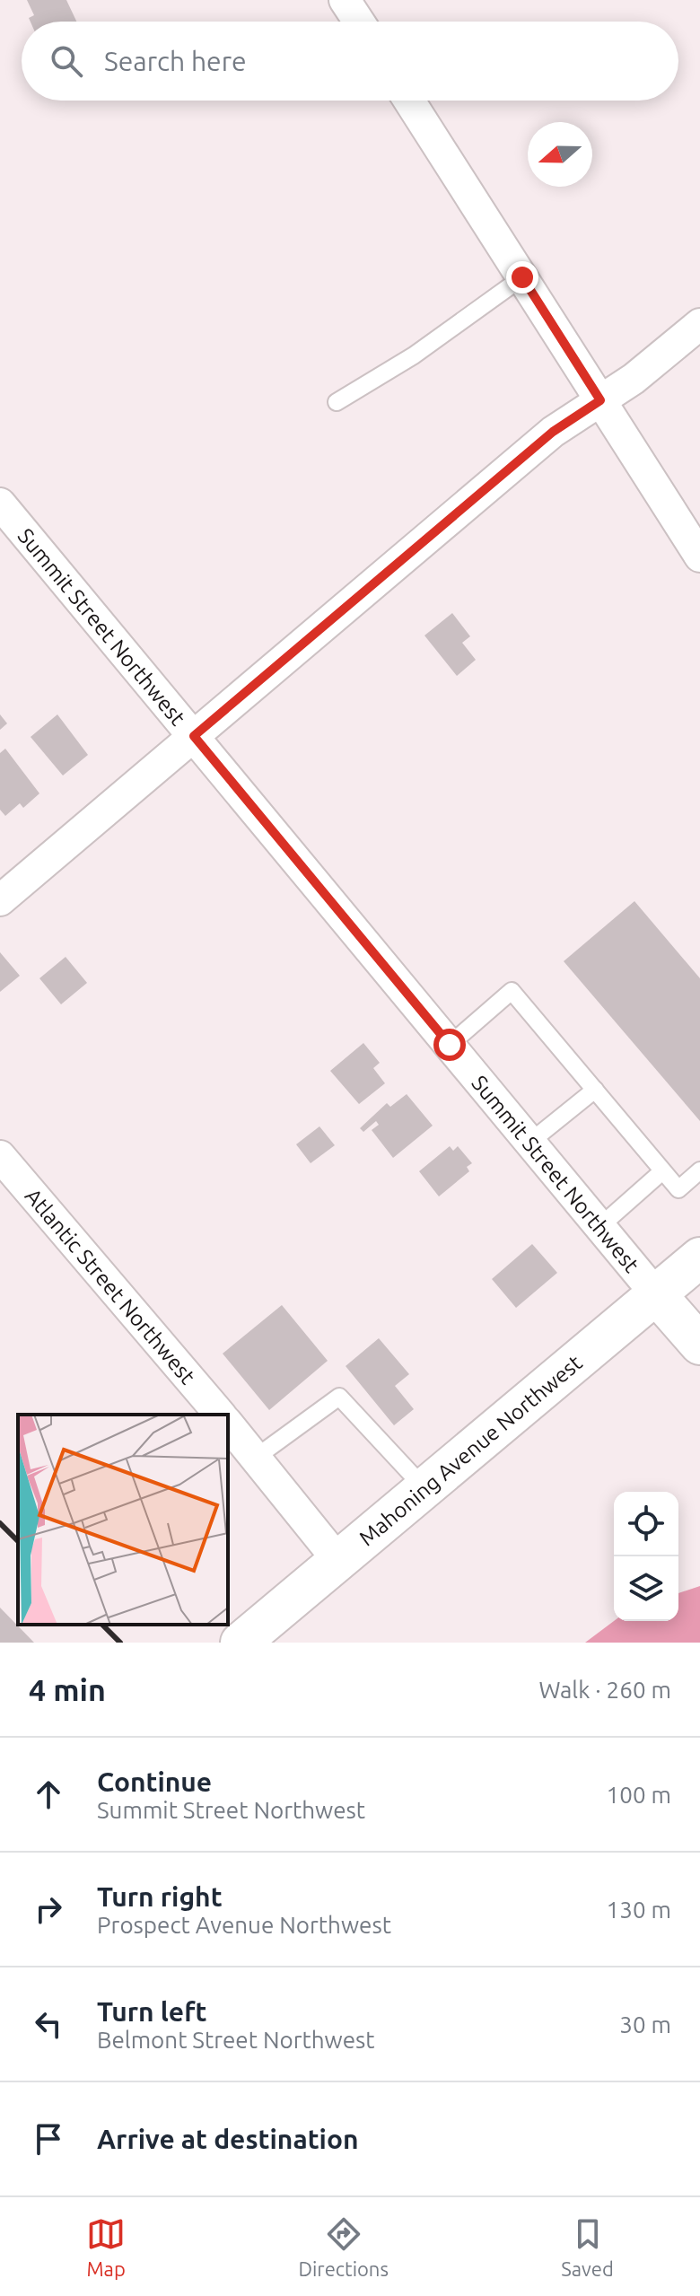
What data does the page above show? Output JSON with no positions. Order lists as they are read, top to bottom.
{
  "streets": {
    "main road": ["Summit Street Northwest", "Mahoning Avenue Northwest"],
    "street": ["Atlantic Street Northwest"]
  },
  "crossings": [
    ["Summit Street Northwest", "Mahoning Avenue Northwest"]
  ],
  "north": "left",
  "page": {
    "search": "Search here",
    "heading": ["4 min", "Walk · 260 m"],
    "list": [
      ["Continue", "Summit Street Northwest", "100 m"],
      ["Turn right", "Prospect Avenue Northwest", "130 m"],
      ["Turn left", "Belmont Street Northwest", "30 m"],
      "Arrive at destination"
    ],
    "nav": ["Map", "Directions", "Saved"]
  }
}
